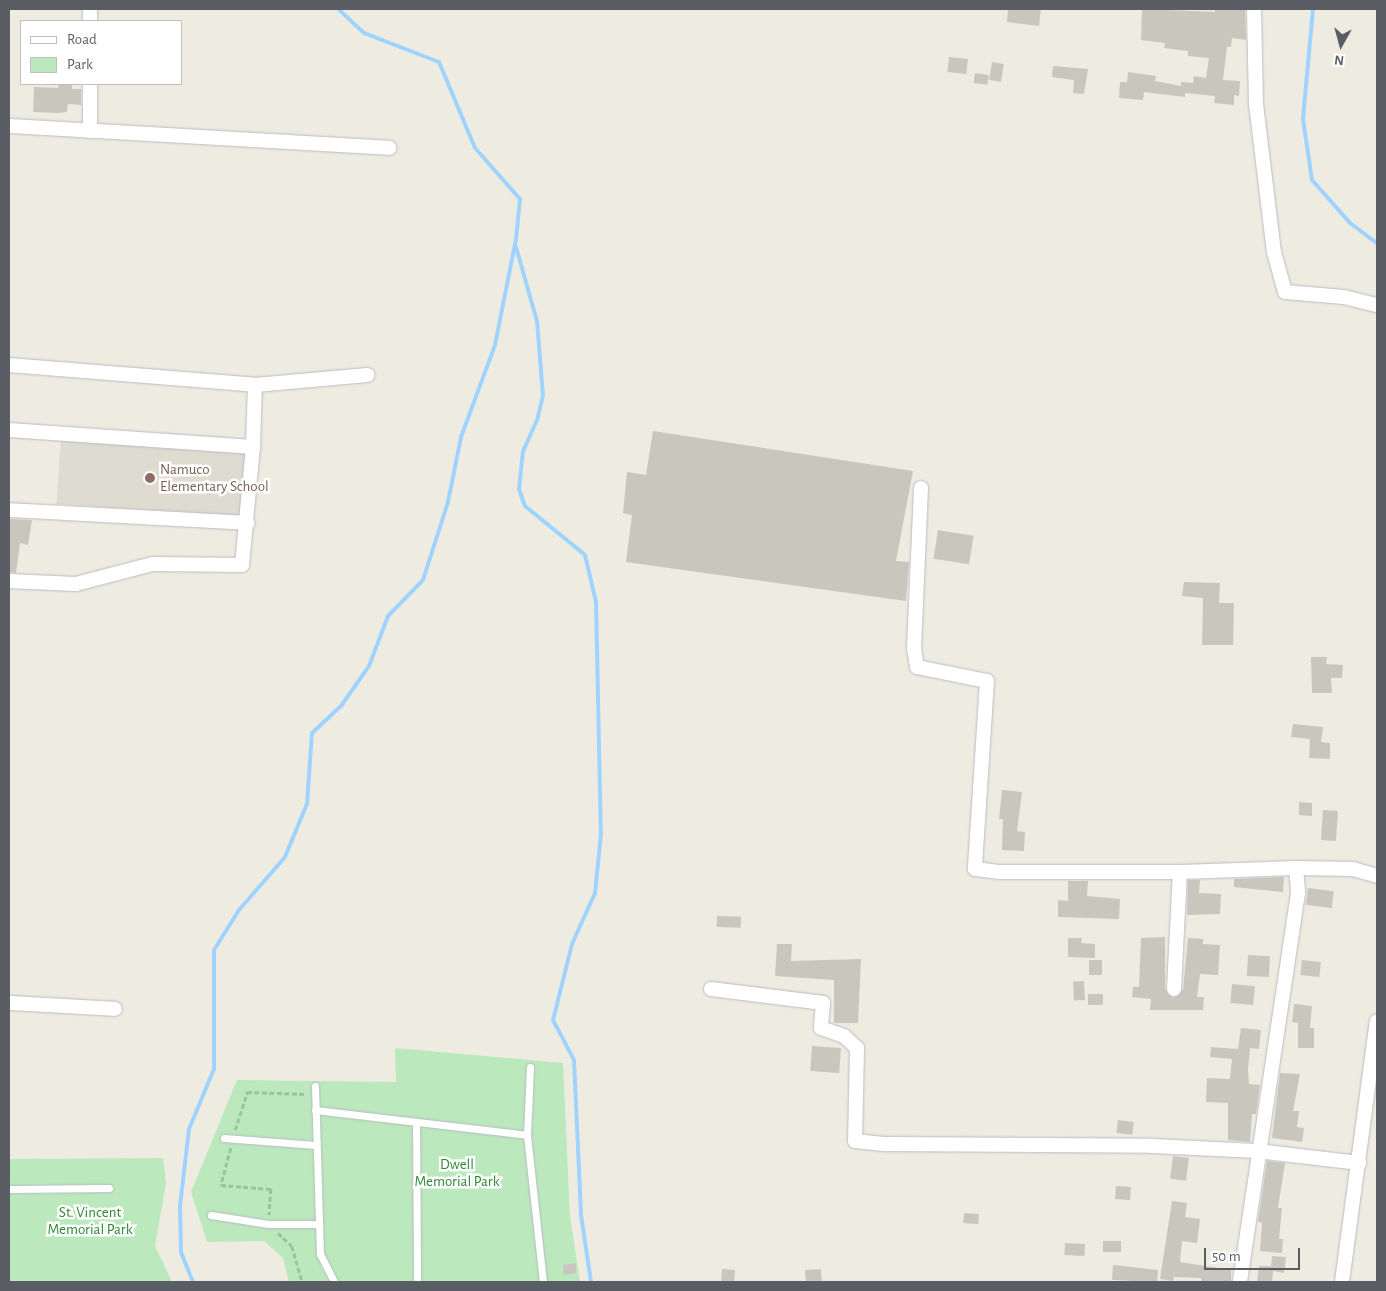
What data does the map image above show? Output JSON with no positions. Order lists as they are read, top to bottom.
{
  "parks": ["Dwell Memorial Park", "St. Vincent Memorial Park"],
  "places": ["Namuco Elementary School"],
  "legend": ["Road", "Park"],
  "scale_bar": "50 m",
  "north": "bottom"
}
